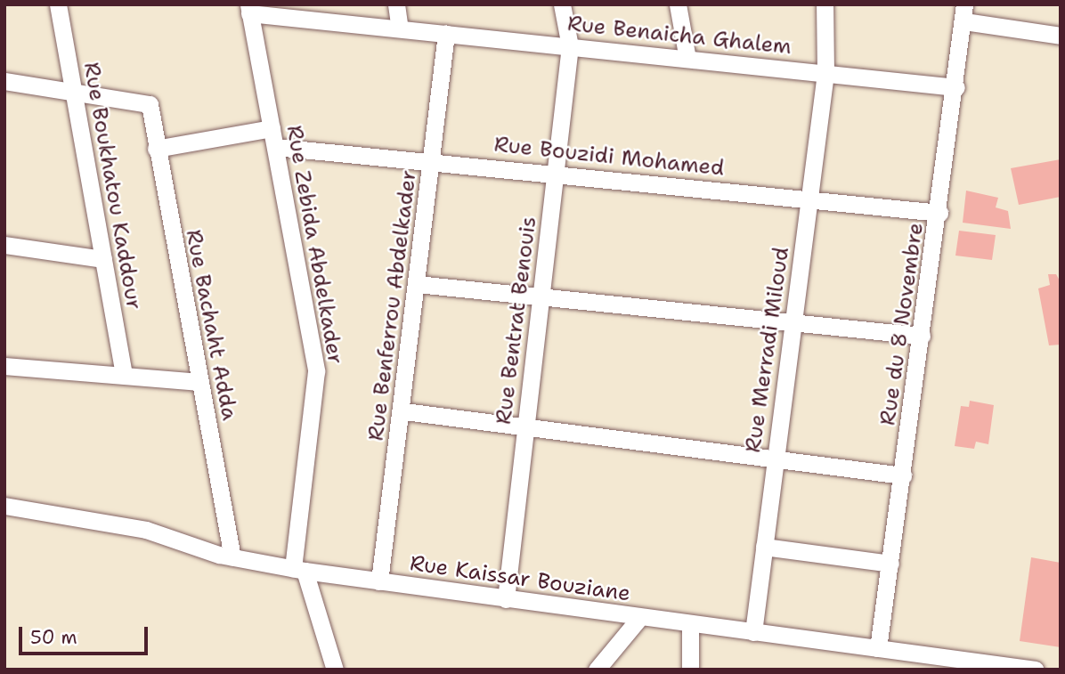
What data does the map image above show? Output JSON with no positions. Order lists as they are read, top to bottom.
{
  "streets": {
    "street": [
      "Rue Benaicha Ghalem",
      "Rue Bouzidi Mohamed",
      "Rue Boukhatou Kaddour",
      "Rue Zebida Abdelkader",
      "Rue Benferrou Abdelkader",
      "Rue Bentrat Benouis",
      "Rue du 8 Novembre",
      "Rue Bachaht Adda",
      "Rue Merradi Miloud",
      "Rue Kaissar Bouziane"
    ]
  },
  "crossings": [
    ["Rue Benaicha Ghalem", "Rue Zebida Abdelkader"],
    ["Rue Benaicha Ghalem", "Rue Benferrou Abdelkader"],
    ["Rue Benaicha Ghalem", "Rue Bentrat Benouis"],
    ["Rue Benaicha Ghalem", "Rue du 8 Novembre"],
    ["Rue Benaicha Ghalem", "Rue Merradi Miloud"],
    ["Rue Bouzidi Mohamed", "Rue Zebida Abdelkader"],
    ["Rue Bouzidi Mohamed", "Rue Benferrou Abdelkader"],
    ["Rue Bouzidi Mohamed", "Rue Bentrat Benouis"],
    ["Rue Bouzidi Mohamed", "Rue du 8 Novembre"],
    ["Rue Bouzidi Mohamed", "Rue Merradi Miloud"],
    ["Rue Boukhatou Kaddour", "Rue Bachaht Adda"],
    ["Rue Zebida Abdelkader", "Rue Kaissar Bouziane"],
    ["Rue Benferrou Abdelkader", "Rue Kaissar Bouziane"],
    ["Rue Bentrat Benouis", "Rue Kaissar Bouziane"],
    ["Rue du 8 Novembre", "Rue Kaissar Bouziane"],
    ["Rue Bachaht Adda", "Rue Kaissar Bouziane"],
    ["Rue Merradi Miloud", "Rue Kaissar Bouziane"]
  ],
  "scale_bar": "50 m"
}
